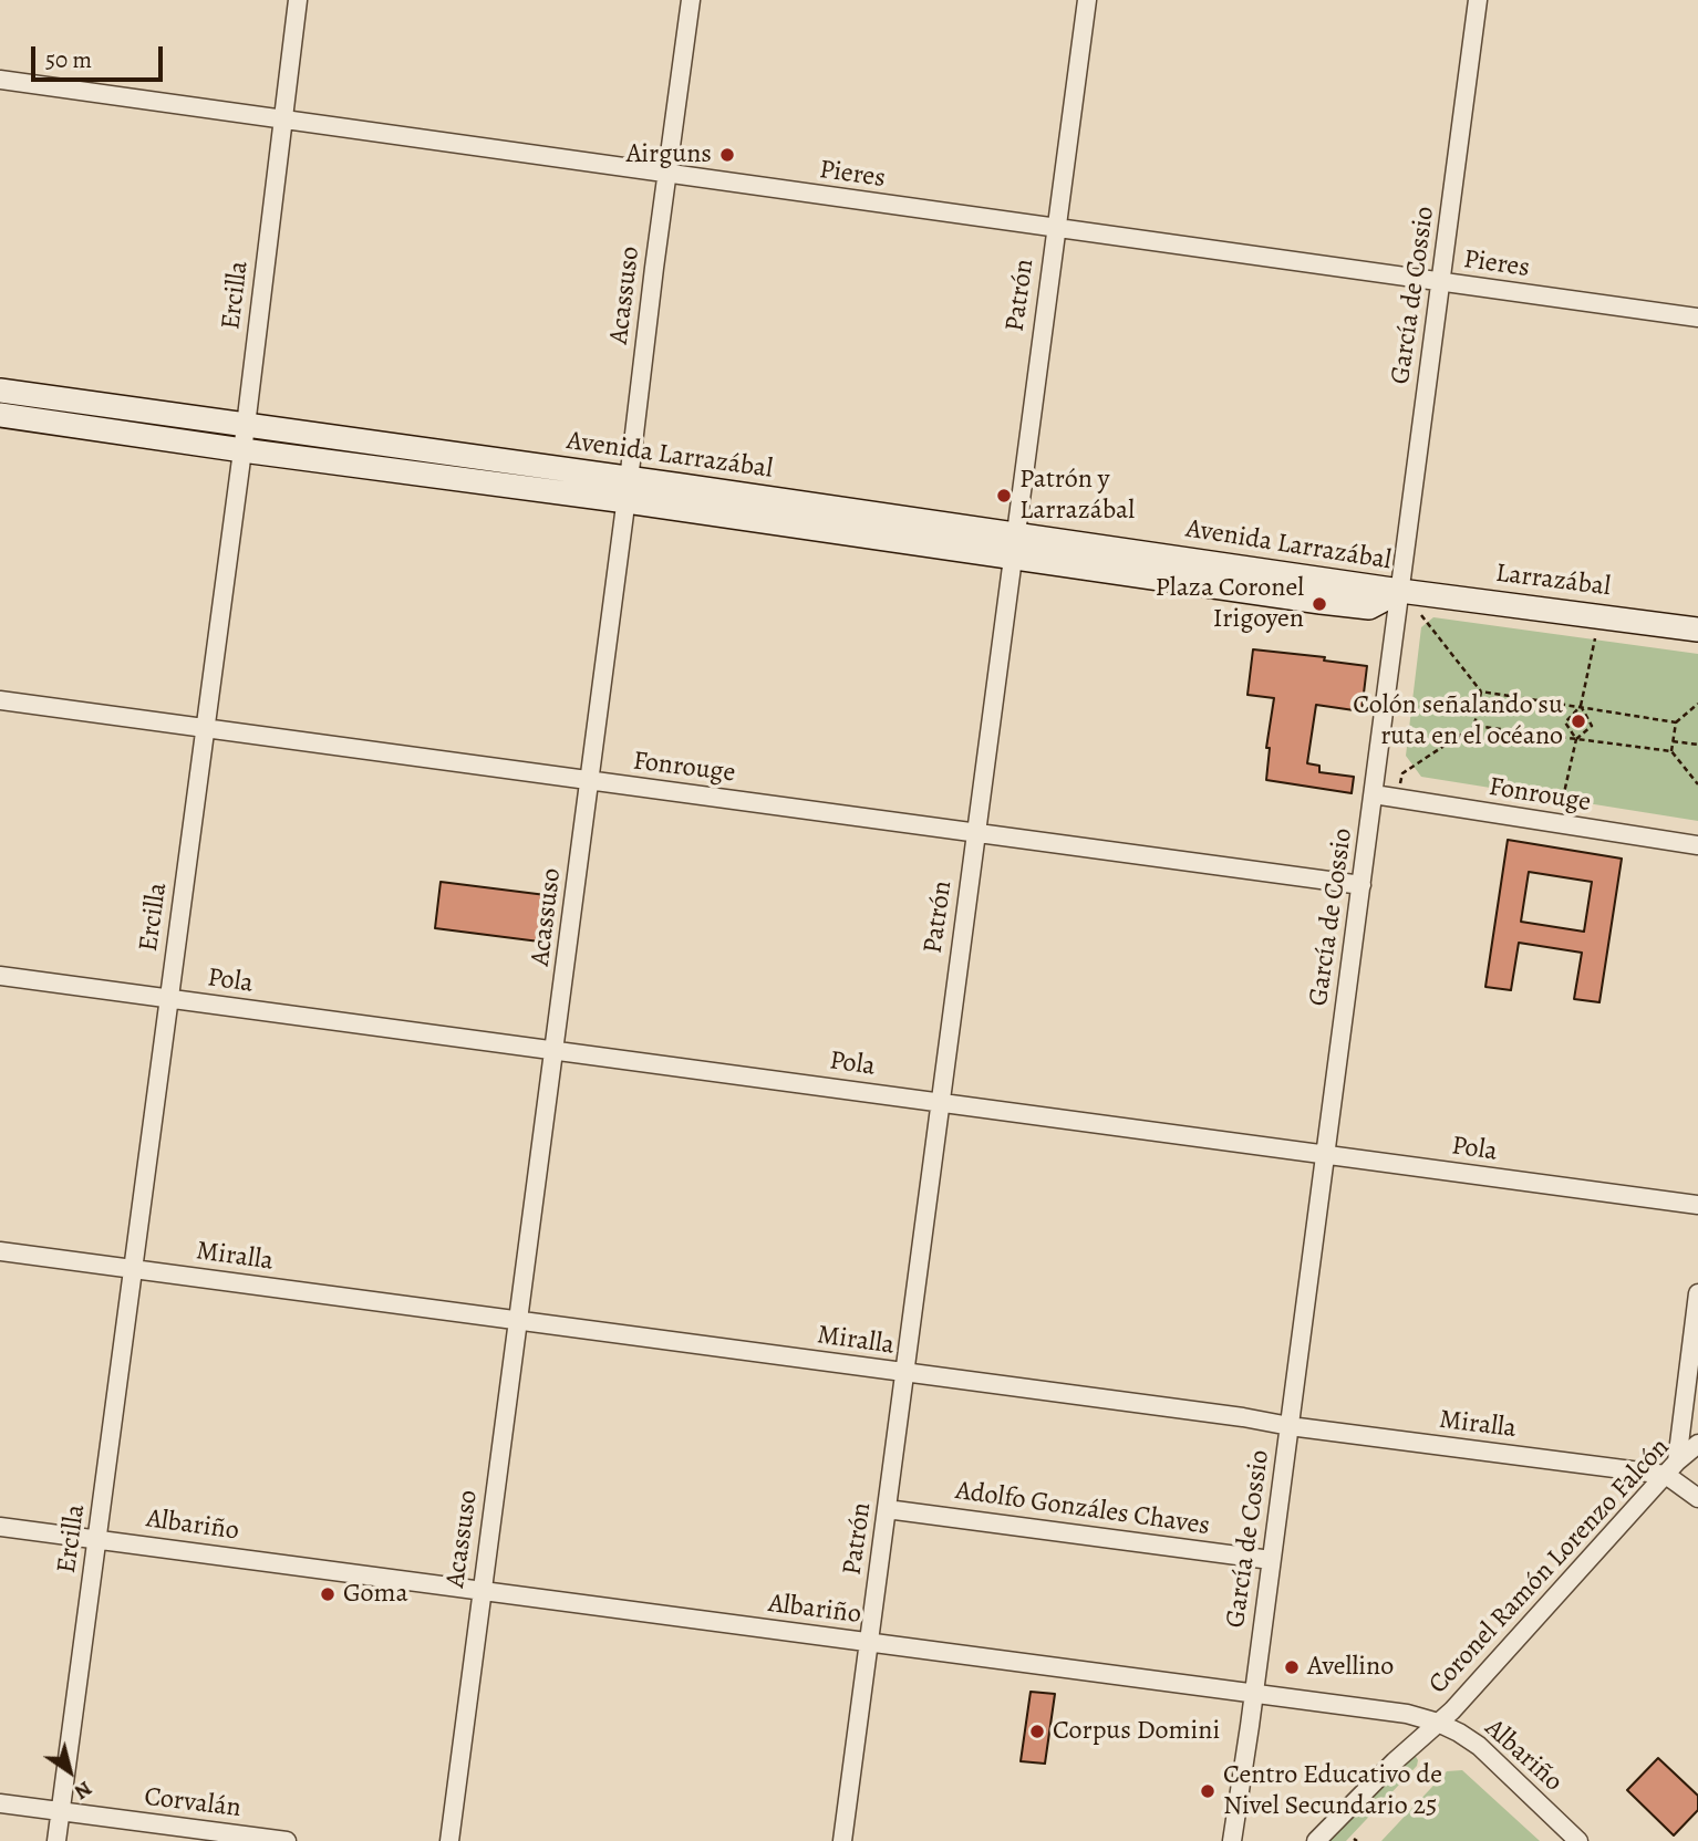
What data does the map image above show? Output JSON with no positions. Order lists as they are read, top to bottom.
{
  "streets": {
    "street": [
      "Pieres",
      "Ercilla",
      "Acassuso",
      "Patrón",
      "García de Cossio",
      "Avenida Larrazábal",
      "Larrazábal",
      "Fonrouge",
      "Pola",
      "Miralla",
      "Adolfo Gonzáles Chaves",
      "Albariño",
      "Coronel Ramón Lorenzo Falcón",
      "Corvalán"
    ]
  },
  "crossings": [
    ["Pieres", "Ercilla"],
    ["Pieres", "Acassuso"],
    ["Pieres", "Patrón"],
    ["Pieres", "García de Cossio"],
    ["Ercilla", "Avenida Larrazábal"],
    ["Ercilla", "Fonrouge"],
    ["Ercilla", "Pola"],
    ["Ercilla", "Miralla"],
    ["Ercilla", "Albariño"],
    ["Ercilla", "Corvalán"],
    ["Acassuso", "Avenida Larrazábal"],
    ["Acassuso", "Fonrouge"],
    ["Acassuso", "Pola"],
    ["Acassuso", "Miralla"],
    ["Acassuso", "Albariño"],
    ["Patrón", "Avenida Larrazábal"],
    ["Patrón", "Fonrouge"],
    ["Patrón", "Pola"],
    ["Patrón", "Miralla"],
    ["Patrón", "Adolfo Gonzáles Chaves"],
    ["Patrón", "Albariño"],
    ["García de Cossio", "Avenida Larrazábal"],
    ["García de Cossio", "Larrazábal"],
    ["García de Cossio", "Fonrouge"],
    ["García de Cossio", "Pola"],
    ["García de Cossio", "Miralla"],
    ["García de Cossio", "Adolfo Gonzáles Chaves"],
    ["García de Cossio", "Albariño"],
    ["Avenida Larrazábal", "Larrazábal"],
    ["Miralla", "Coronel Ramón Lorenzo Falcón"],
    ["Albariño", "Coronel Ramón Lorenzo Falcón"]
  ],
  "places": [
    "Airguns",
    "Patrón y Larrazábal",
    "Plaza Coronel Irigoyen",
    "Colón señalando su ruta en el océano",
    "Goma",
    "Avellino",
    "Corpus Domini",
    "Centro Educativo de Nivel Secundario 25"
  ],
  "scale_bar": "50 m",
  "north": "bottom right"
}
